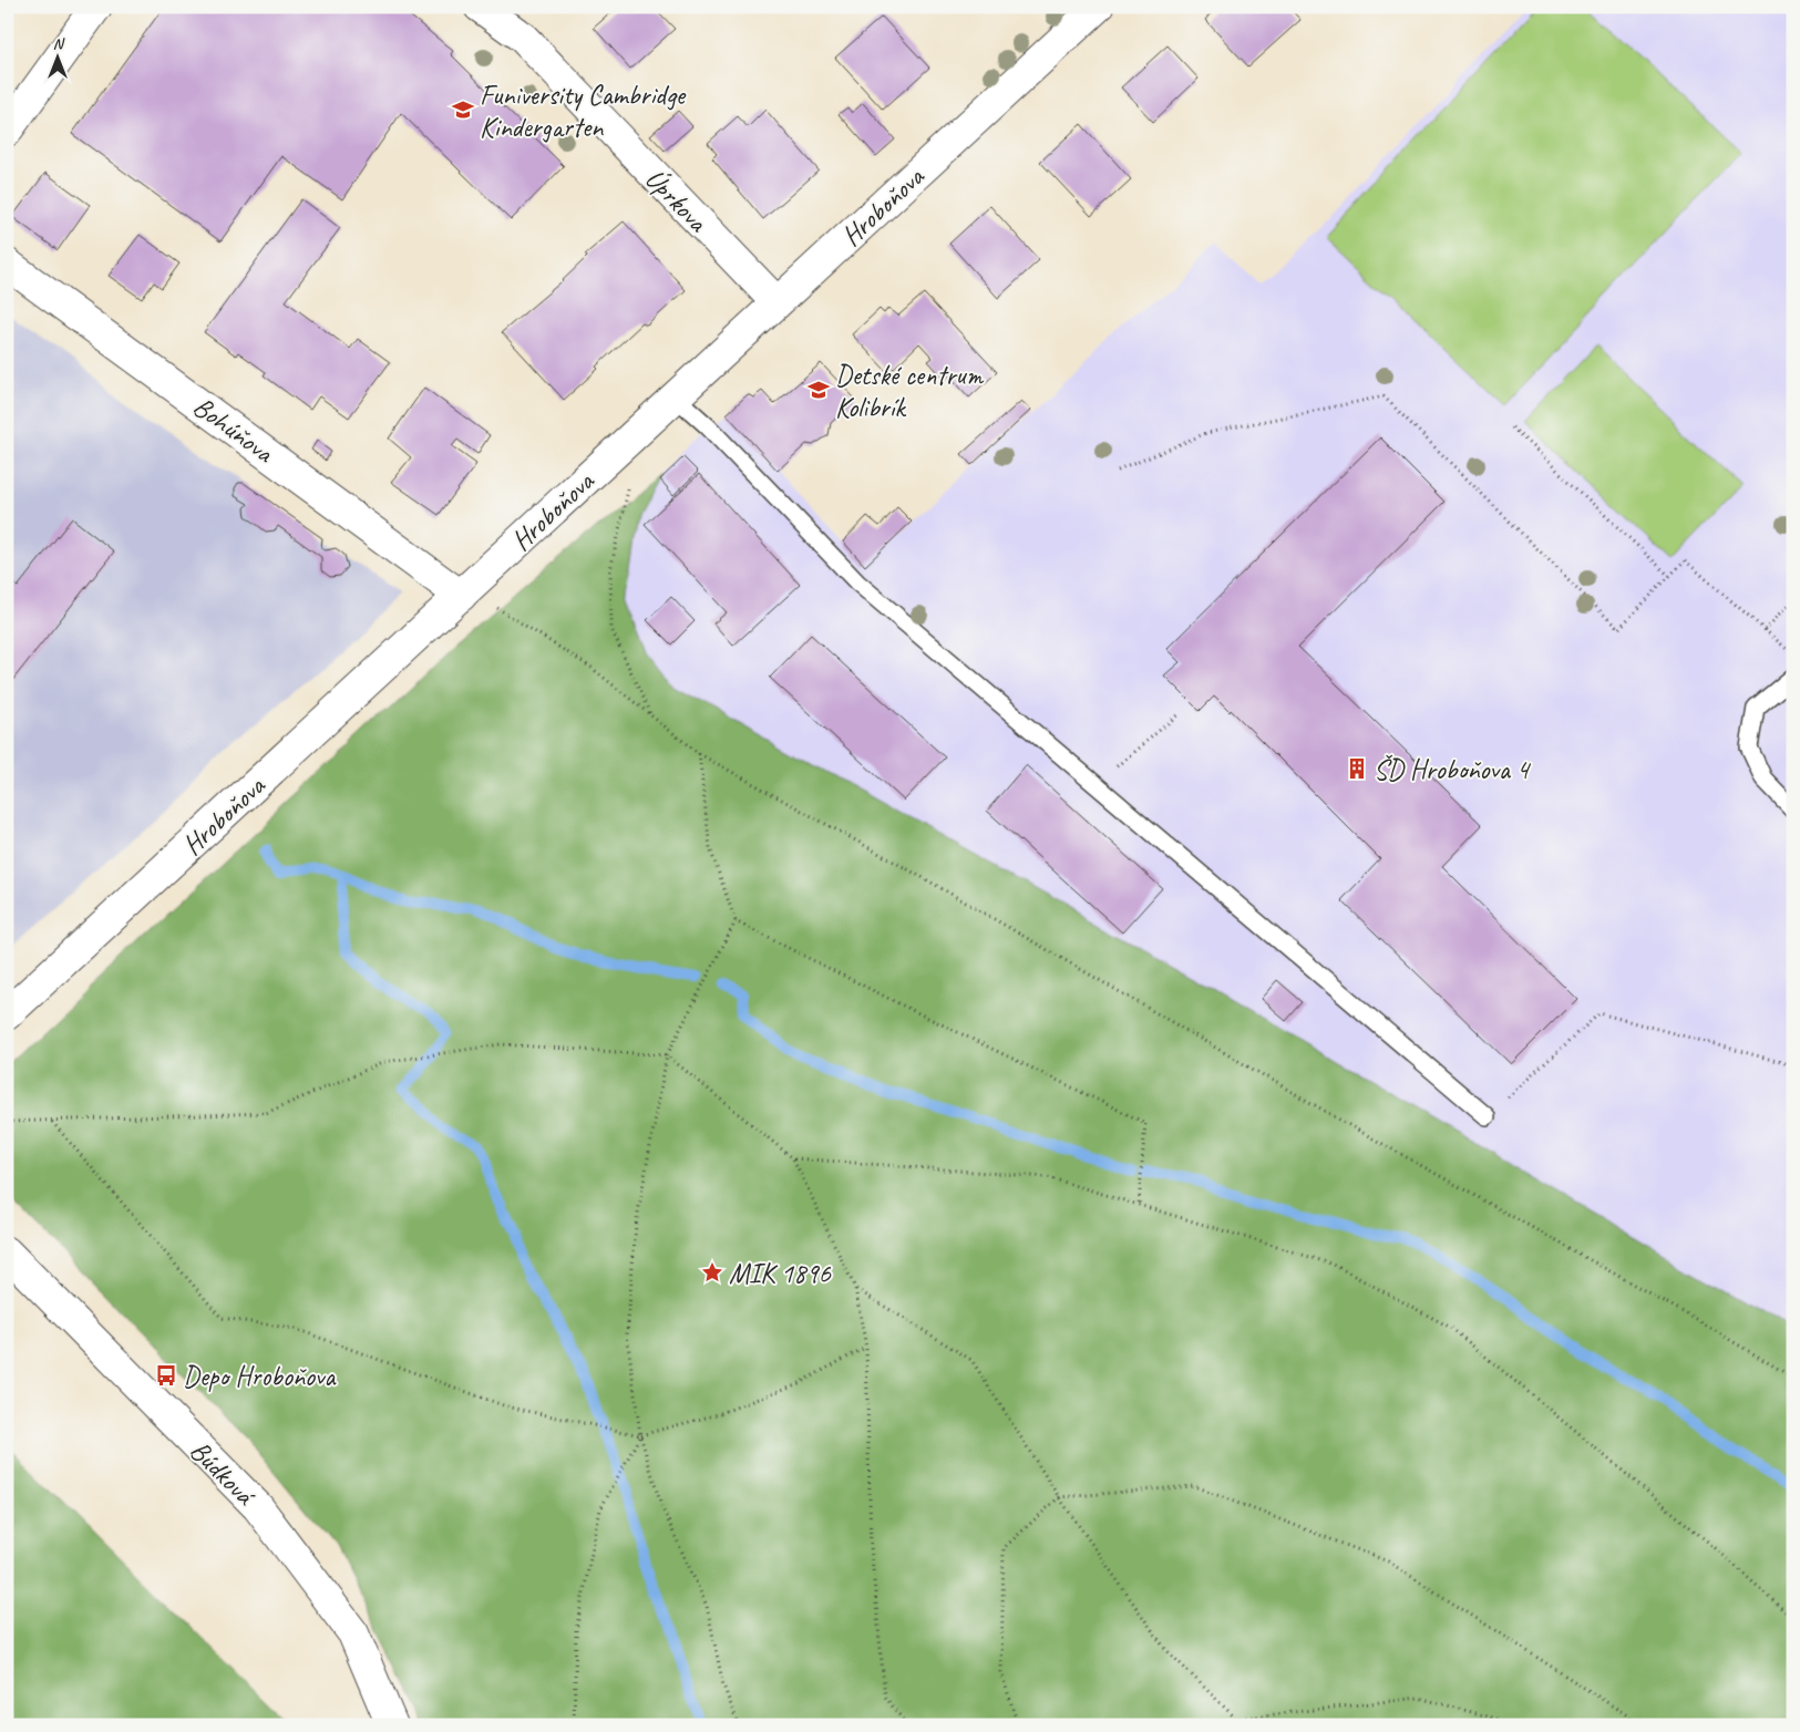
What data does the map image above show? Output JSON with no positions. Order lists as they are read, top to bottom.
{
  "streets": {
    "street": [
      "Úprkova",
      "Hroboňova",
      "Bohúňova",
      "Búdková"
    ]
  },
  "crossings": [
    ["Úprkova", "Hroboňova"],
    ["Hroboňova", "Bohúňova"]
  ],
  "places": {
    "school or university": ["Funiversity Cambridge Kindergarten", "Detské centrum Kolibrík"],
    "building": ["ŠD Hroboňova 4"],
    "place": ["MIK 1896"],
    "bus stop": ["Depo Hroboňova"]
  },
  "north": "top"
}
